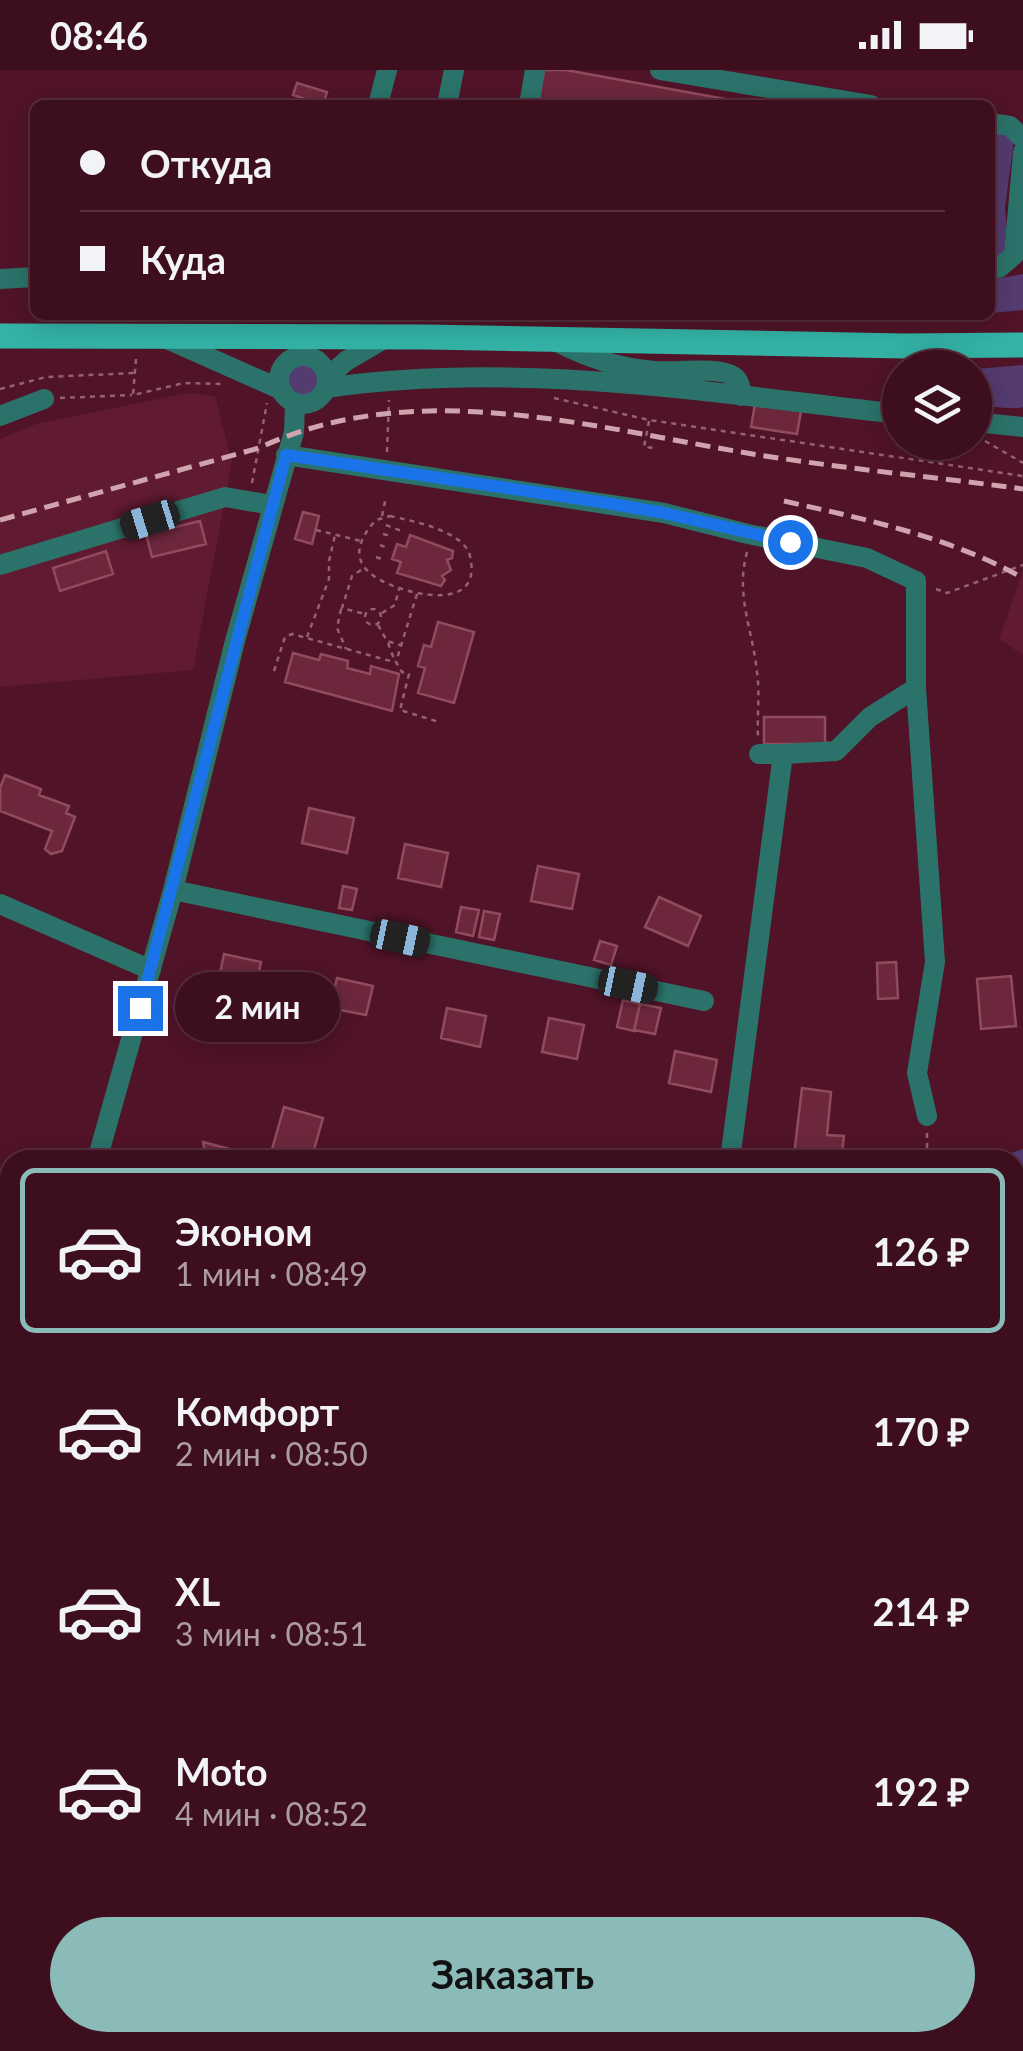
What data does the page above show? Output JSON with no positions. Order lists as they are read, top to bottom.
{
  "page": {
    "status": "08:46",
    "banner": ["Откуда", "Куда"],
    "bubble": "2 мин",
    "list": [
      {
        "name": "Эконом",
        "note": "1 мин · 08:49",
        "value": "126 ₽"
      },
      {
        "name": "Комфорт",
        "note": "2 мин · 08:50",
        "value": "170 ₽"
      },
      {
        "name": "XL",
        "note": "3 мин · 08:51",
        "value": "214 ₽"
      },
      {
        "name": "Moto",
        "note": "4 мин · 08:52",
        "value": "192 ₽"
      }
    ],
    "buttons": "Заказать"
  }
}
